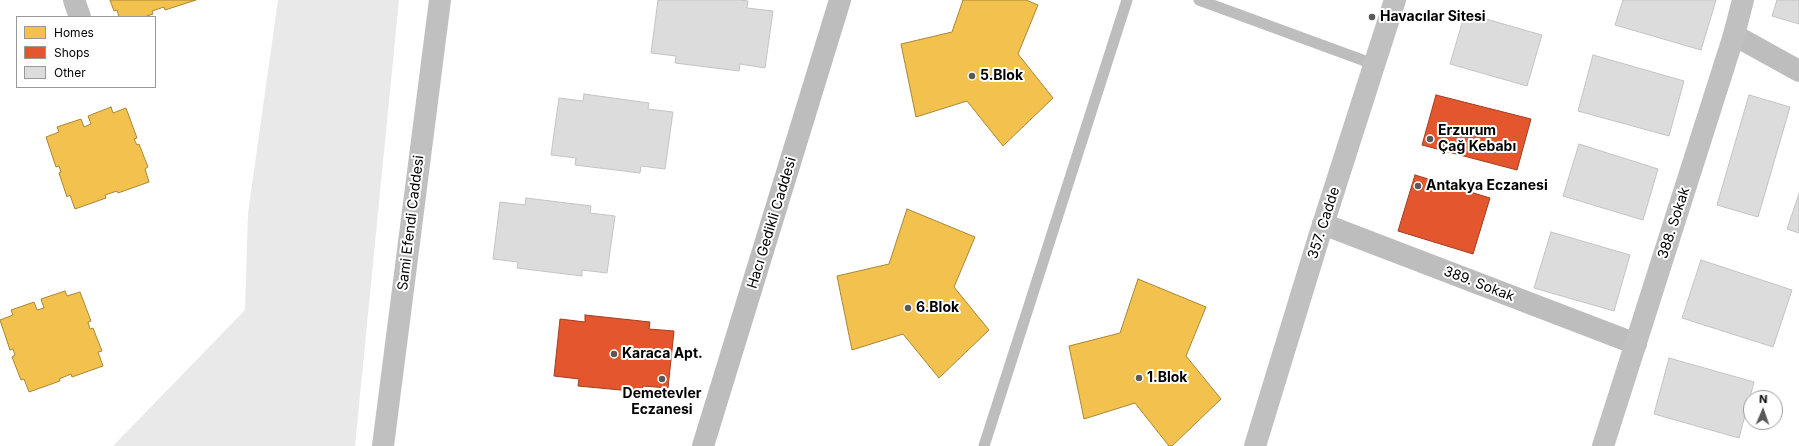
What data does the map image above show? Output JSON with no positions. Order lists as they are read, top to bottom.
{
  "streets": {
    "main road": ["Sami Efendi Caddesi", "357. Cadde", "388. Sokak"],
    "street": ["Hacı Gedikli Caddesi", "389. Sokak"]
  },
  "crossings": [
    ["357. Cadde", "389. Sokak"],
    ["388. Sokak", "389. Sokak"]
  ],
  "places": [
    "Havacılar Sitesi",
    "5.Blok",
    "Erzurum Çağ Kebabı",
    "Antakya Eczanesi",
    "6.Blok",
    "Karaca Apt.",
    "1.Blok",
    "Demetevler Eczanesi"
  ],
  "legend": ["Homes", "Shops", "Other"],
  "north": "top"
}
